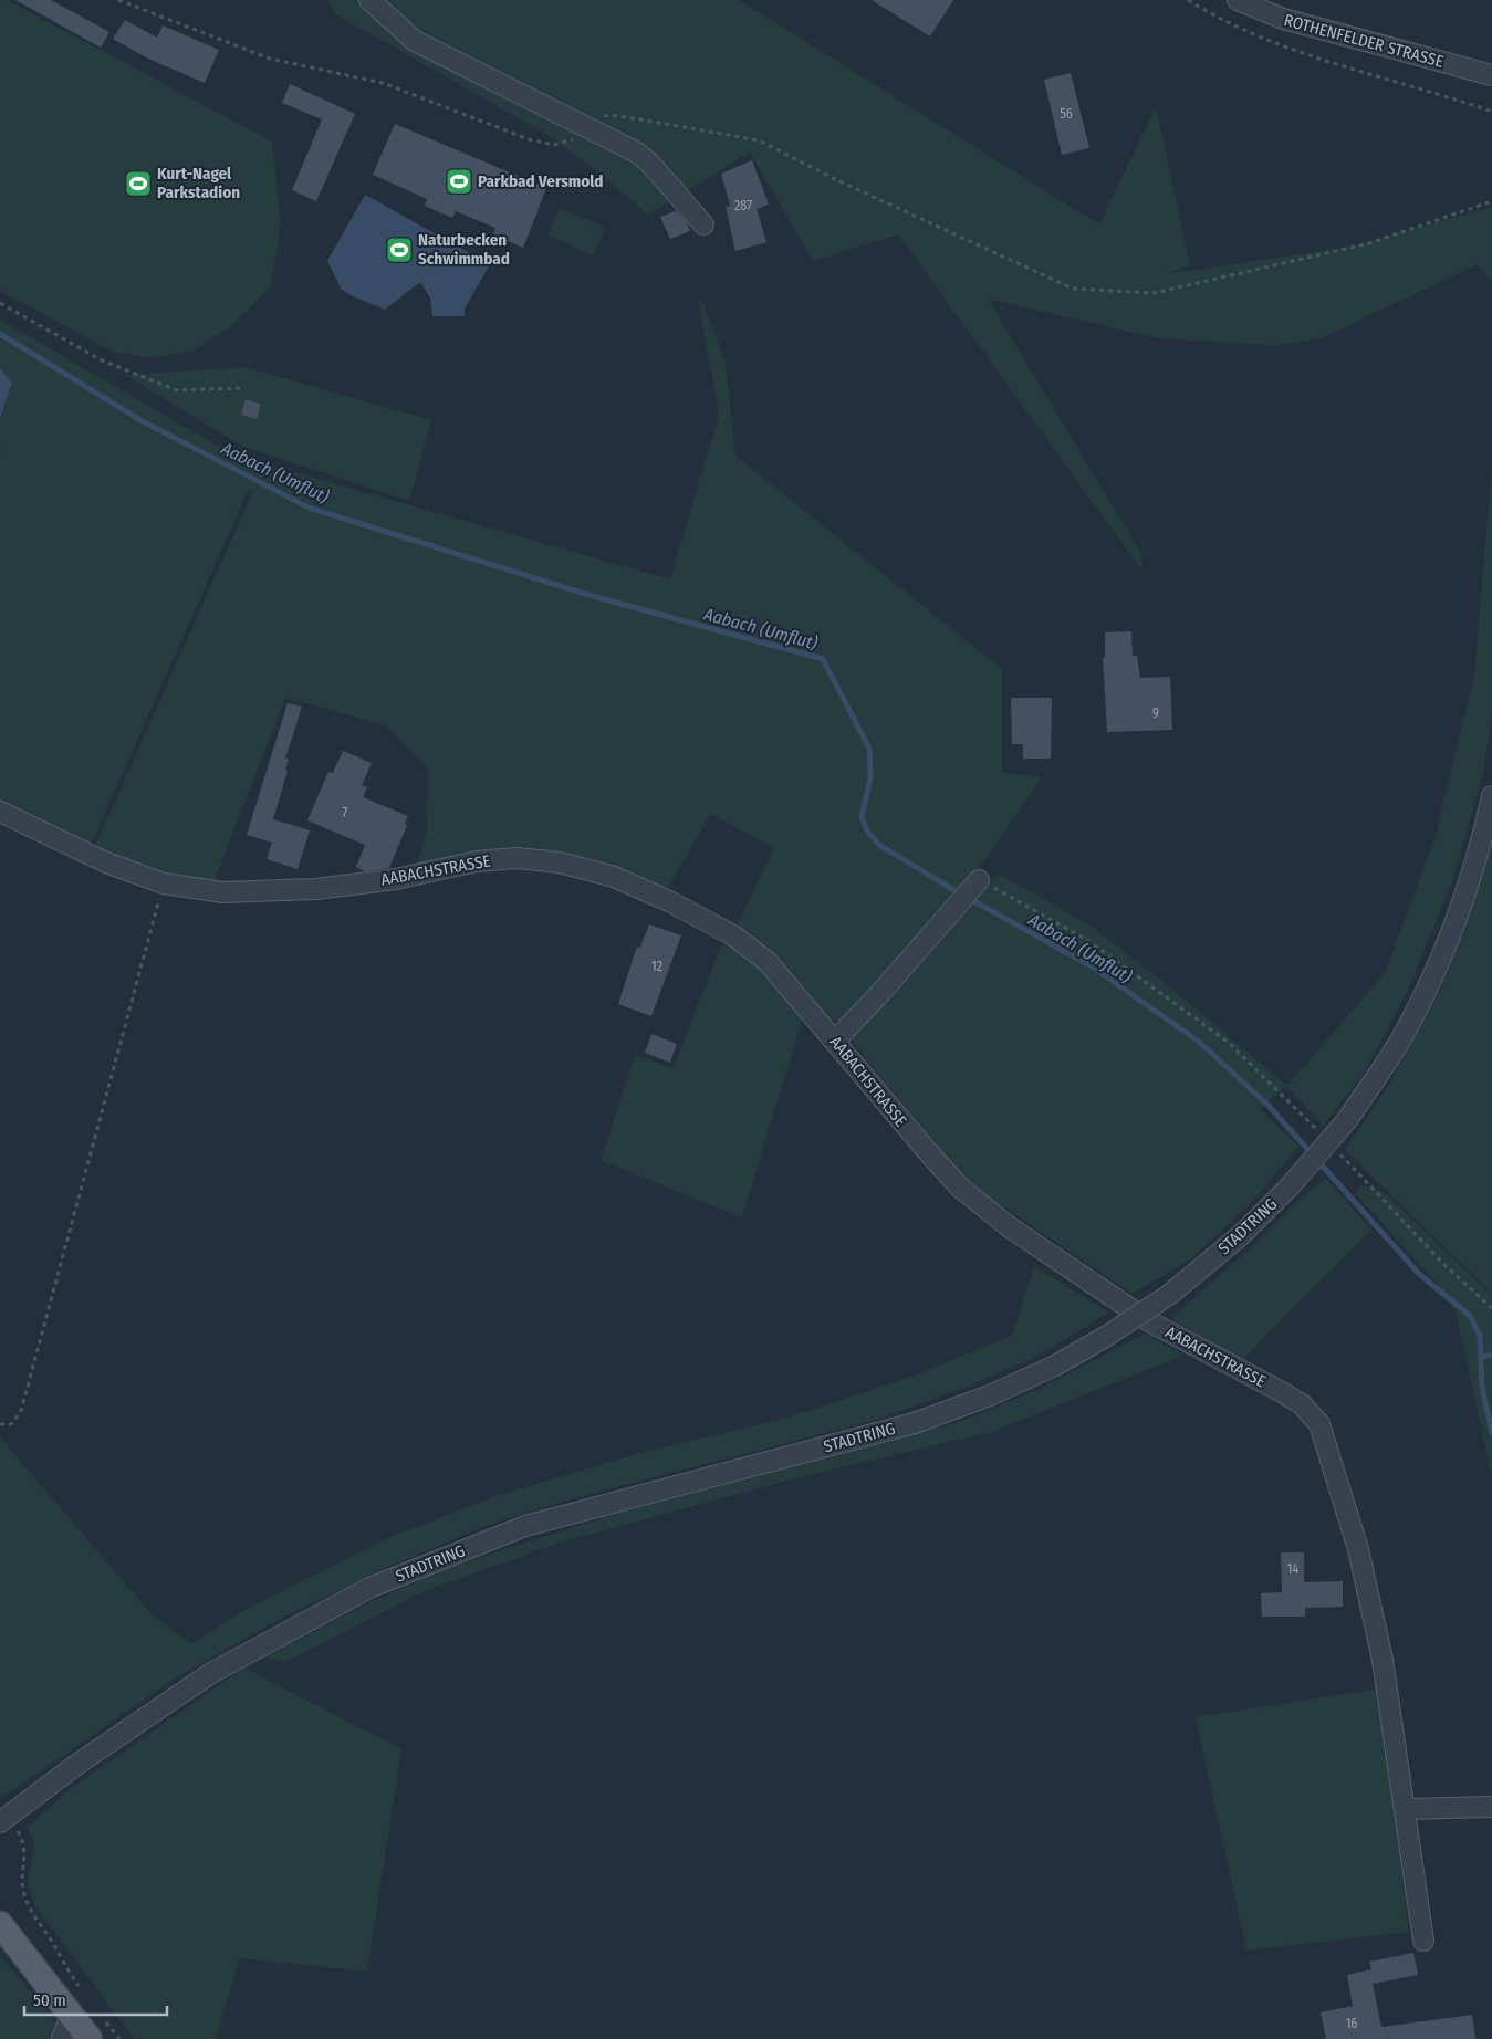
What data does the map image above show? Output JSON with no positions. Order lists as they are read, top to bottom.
{
  "streets": {
    "street": ["ROTHENFELDER STRASSE", "AABACHSTRASSE", "STADTRING"]
  },
  "water": ["Aabach (Umflut)"],
  "places": {
    "sports": ["Parkbad Versmold", "Kurt-Nagel Parkstadion", "Naturbecken Schwimmbad"]
  },
  "house_numbers": [
    "56",
    "287",
    "9",
    "7",
    "12",
    "14",
    "16"
  ],
  "scale_bar": "50 m"
}
